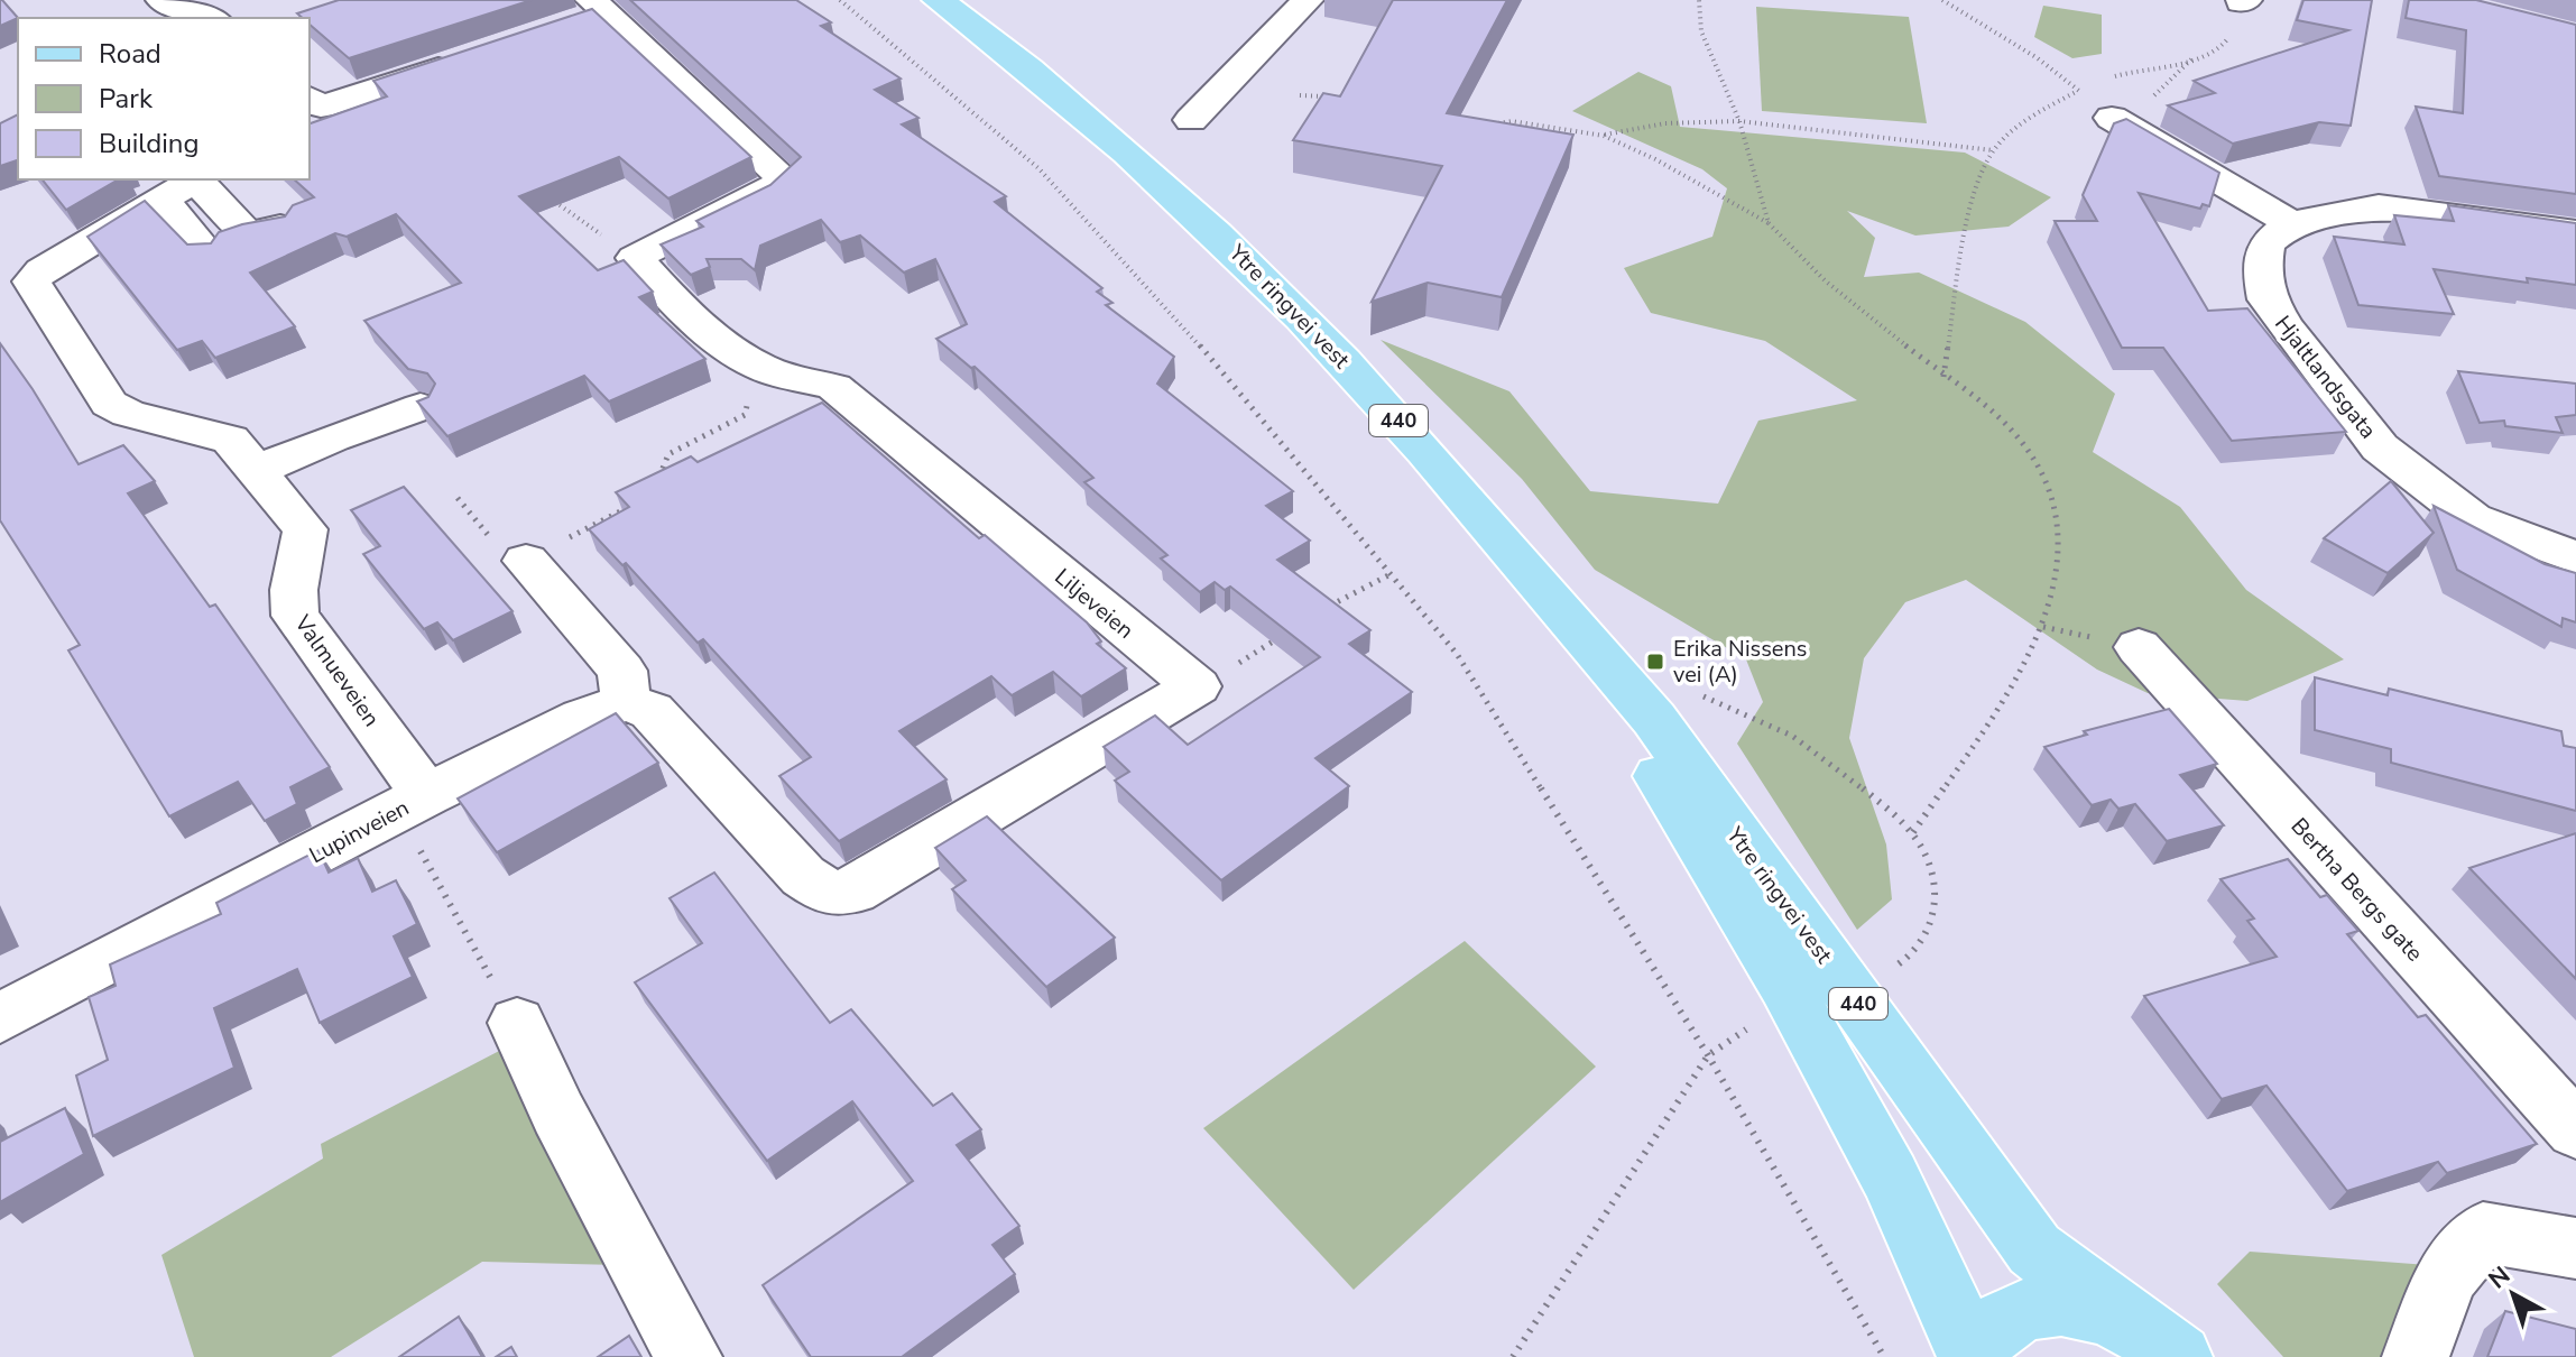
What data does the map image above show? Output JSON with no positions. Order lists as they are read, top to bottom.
{
  "streets": {
    "main road": ["Ytre ringvei vest", "440"],
    "street": [
      "Hjaltlandsgata",
      "Liljeveien",
      "Valmueveien",
      "Lupinveien",
      "Bertha Bergs gate"
    ]
  },
  "crossings": [
    ["Ytre ringvei vest", "440"],
    ["Valmueveien", "Lupinveien"]
  ],
  "places": {
    "transit": ["Erika Nissens vei (A)"]
  },
  "legend": ["Road", "Park", "Building"],
  "north": "top left"
}
